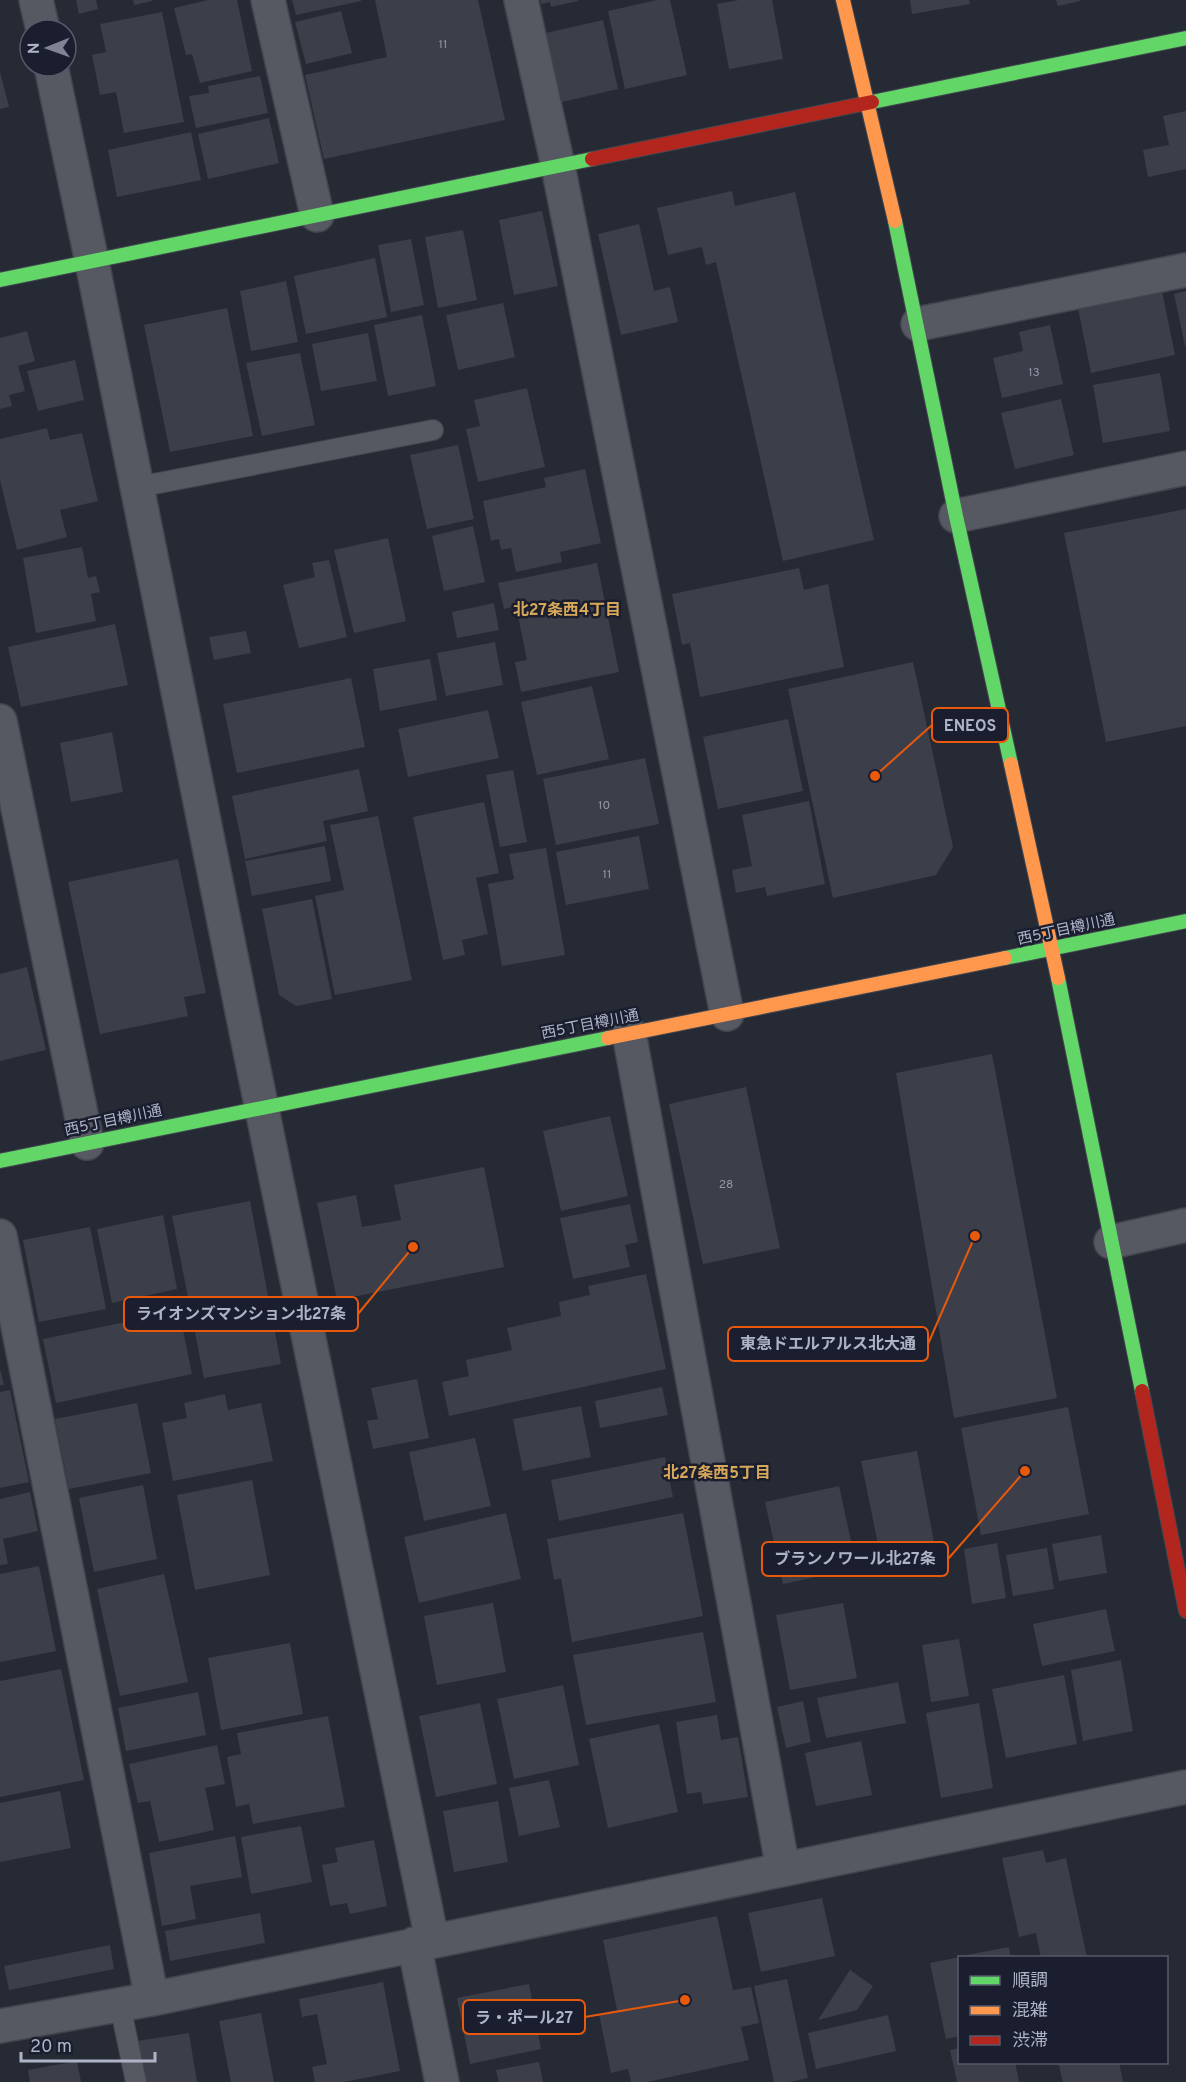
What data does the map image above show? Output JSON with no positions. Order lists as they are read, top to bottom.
{
  "streets": {
    "street": ["西5丁目樽川通"]
  },
  "districts": ["北27条西4丁目", "北27条西5丁目"],
  "places": [
    "ENEOS",
    "東急ドエルアルス北大通",
    "ライオンズマンション北27条",
    "ブランノワール北27条",
    "ラ・ポール27"
  ],
  "house_numbers": [
    "11",
    "13",
    "10",
    "11",
    "28"
  ],
  "legend": ["順調", "混雑", "渋滞"],
  "scale_bar": "20 m",
  "north": "left"
}
